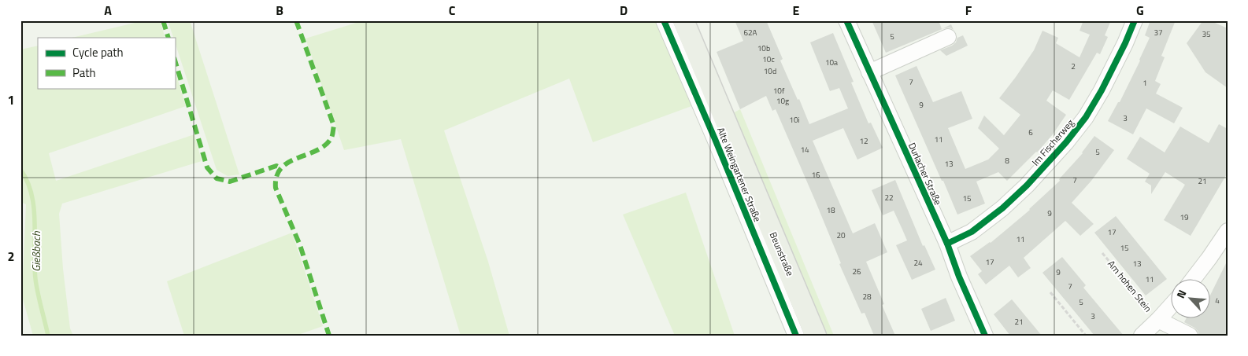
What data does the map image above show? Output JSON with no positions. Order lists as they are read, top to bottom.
{
  "streets": {
    "main road": ["Beunstraße"],
    "street": [
      "Im Fischerweg",
      "Durlacher Straße",
      "Alte Weingartener Straße",
      "Am hohen Stein"
    ]
  },
  "crossings": [
    ["Im Fischerweg", "Durlacher Straße"]
  ],
  "water": ["Gießbach"],
  "house_numbers": [
    "62A",
    "37",
    "35",
    "5",
    "10b",
    "10c",
    "10a",
    "2",
    "10d",
    "7",
    "1",
    "10f",
    "10g",
    "9",
    "3",
    "10i",
    "6",
    "11",
    "12",
    "14",
    "5",
    "8",
    "13",
    "16",
    "7",
    "21",
    "22",
    "15",
    "18",
    "9",
    "19",
    "17",
    "20",
    "11",
    "15",
    "17",
    "24",
    "13",
    "26",
    "9",
    "11",
    "7",
    "28",
    "4",
    "5",
    "3",
    "21"
  ],
  "legend": ["Cycle path", "Path"],
  "north": "top left",
  "grid": {
    "columns": [
      "A",
      "B",
      "C",
      "D",
      "E",
      "F",
      "G"
    ],
    "rows": ["1", "2"]
  }
}
